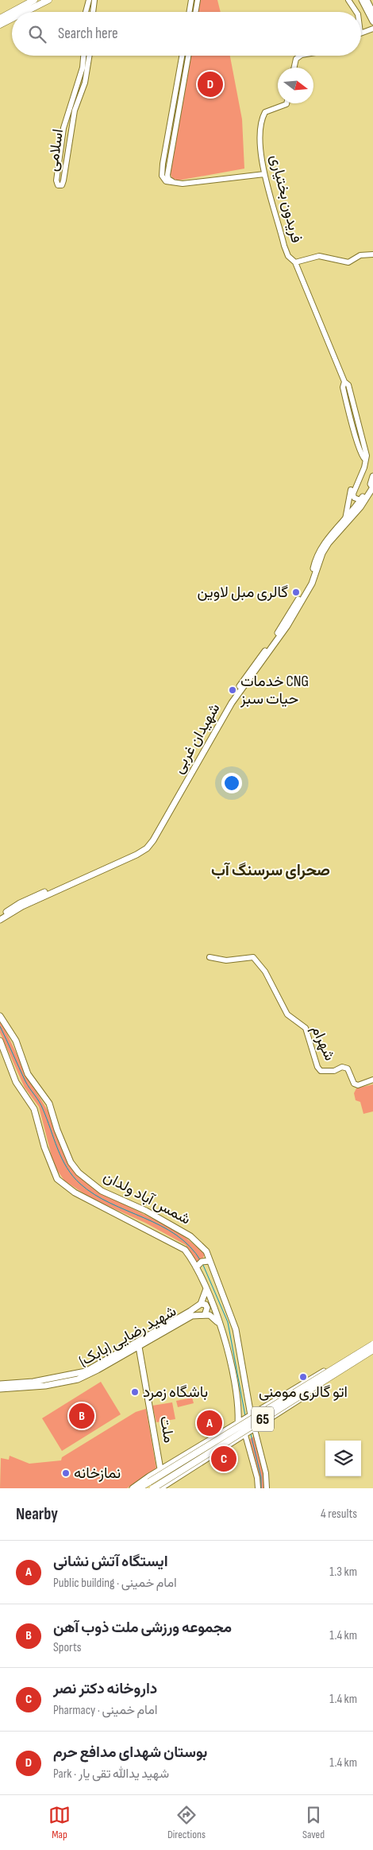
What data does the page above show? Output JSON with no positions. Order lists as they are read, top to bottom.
{
  "streets": {
    "main road": [
      "شهیدان غربی",
      "شمس آباد ولدان",
      "شهید رضایی (بابک)",
      "65",
      "ملت"
    ],
    "street": ["اسلامی", "فریدون بختیاری", "شهرام"]
  },
  "crossings": [
    ["شهید رضایی (بابک)", "ملت"]
  ],
  "districts": ["صحرای سرسنگ آب"],
  "places": [
    "گالری مبل لاوین",
    "خدمات CNG حیات سبز",
    "اتو گالری مومنی",
    "باشگاه زمرد",
    "نمازخانه"
  ],
  "north": "right",
  "page": {
    "search": "Search here",
    "pins": [
      "D",
      "B",
      "A",
      "C"
    ],
    "heading": ["Nearby", "4 results"],
    "list": [
      {
        "mark": "A",
        "name": "ایستگاه آتش نشانی",
        "note": "Public building · امام خمینی",
        "value": "1.3 km"
      },
      {
        "mark": "B",
        "name": "مجموعه ورزشی ملت ذوب آهن",
        "note": "Sports",
        "value": "1.4 km"
      },
      {
        "mark": "C",
        "name": "داروخانه دکتر نصر",
        "note": "Pharmacy · امام خمینی",
        "value": "1.4 km"
      },
      {
        "mark": "D",
        "name": "بوستان شهدای مدافع حرم",
        "note": "Park · شهید یدالله تقی یار",
        "value": "1.4 km"
      }
    ],
    "nav": ["Map", "Directions", "Saved"]
  }
}
